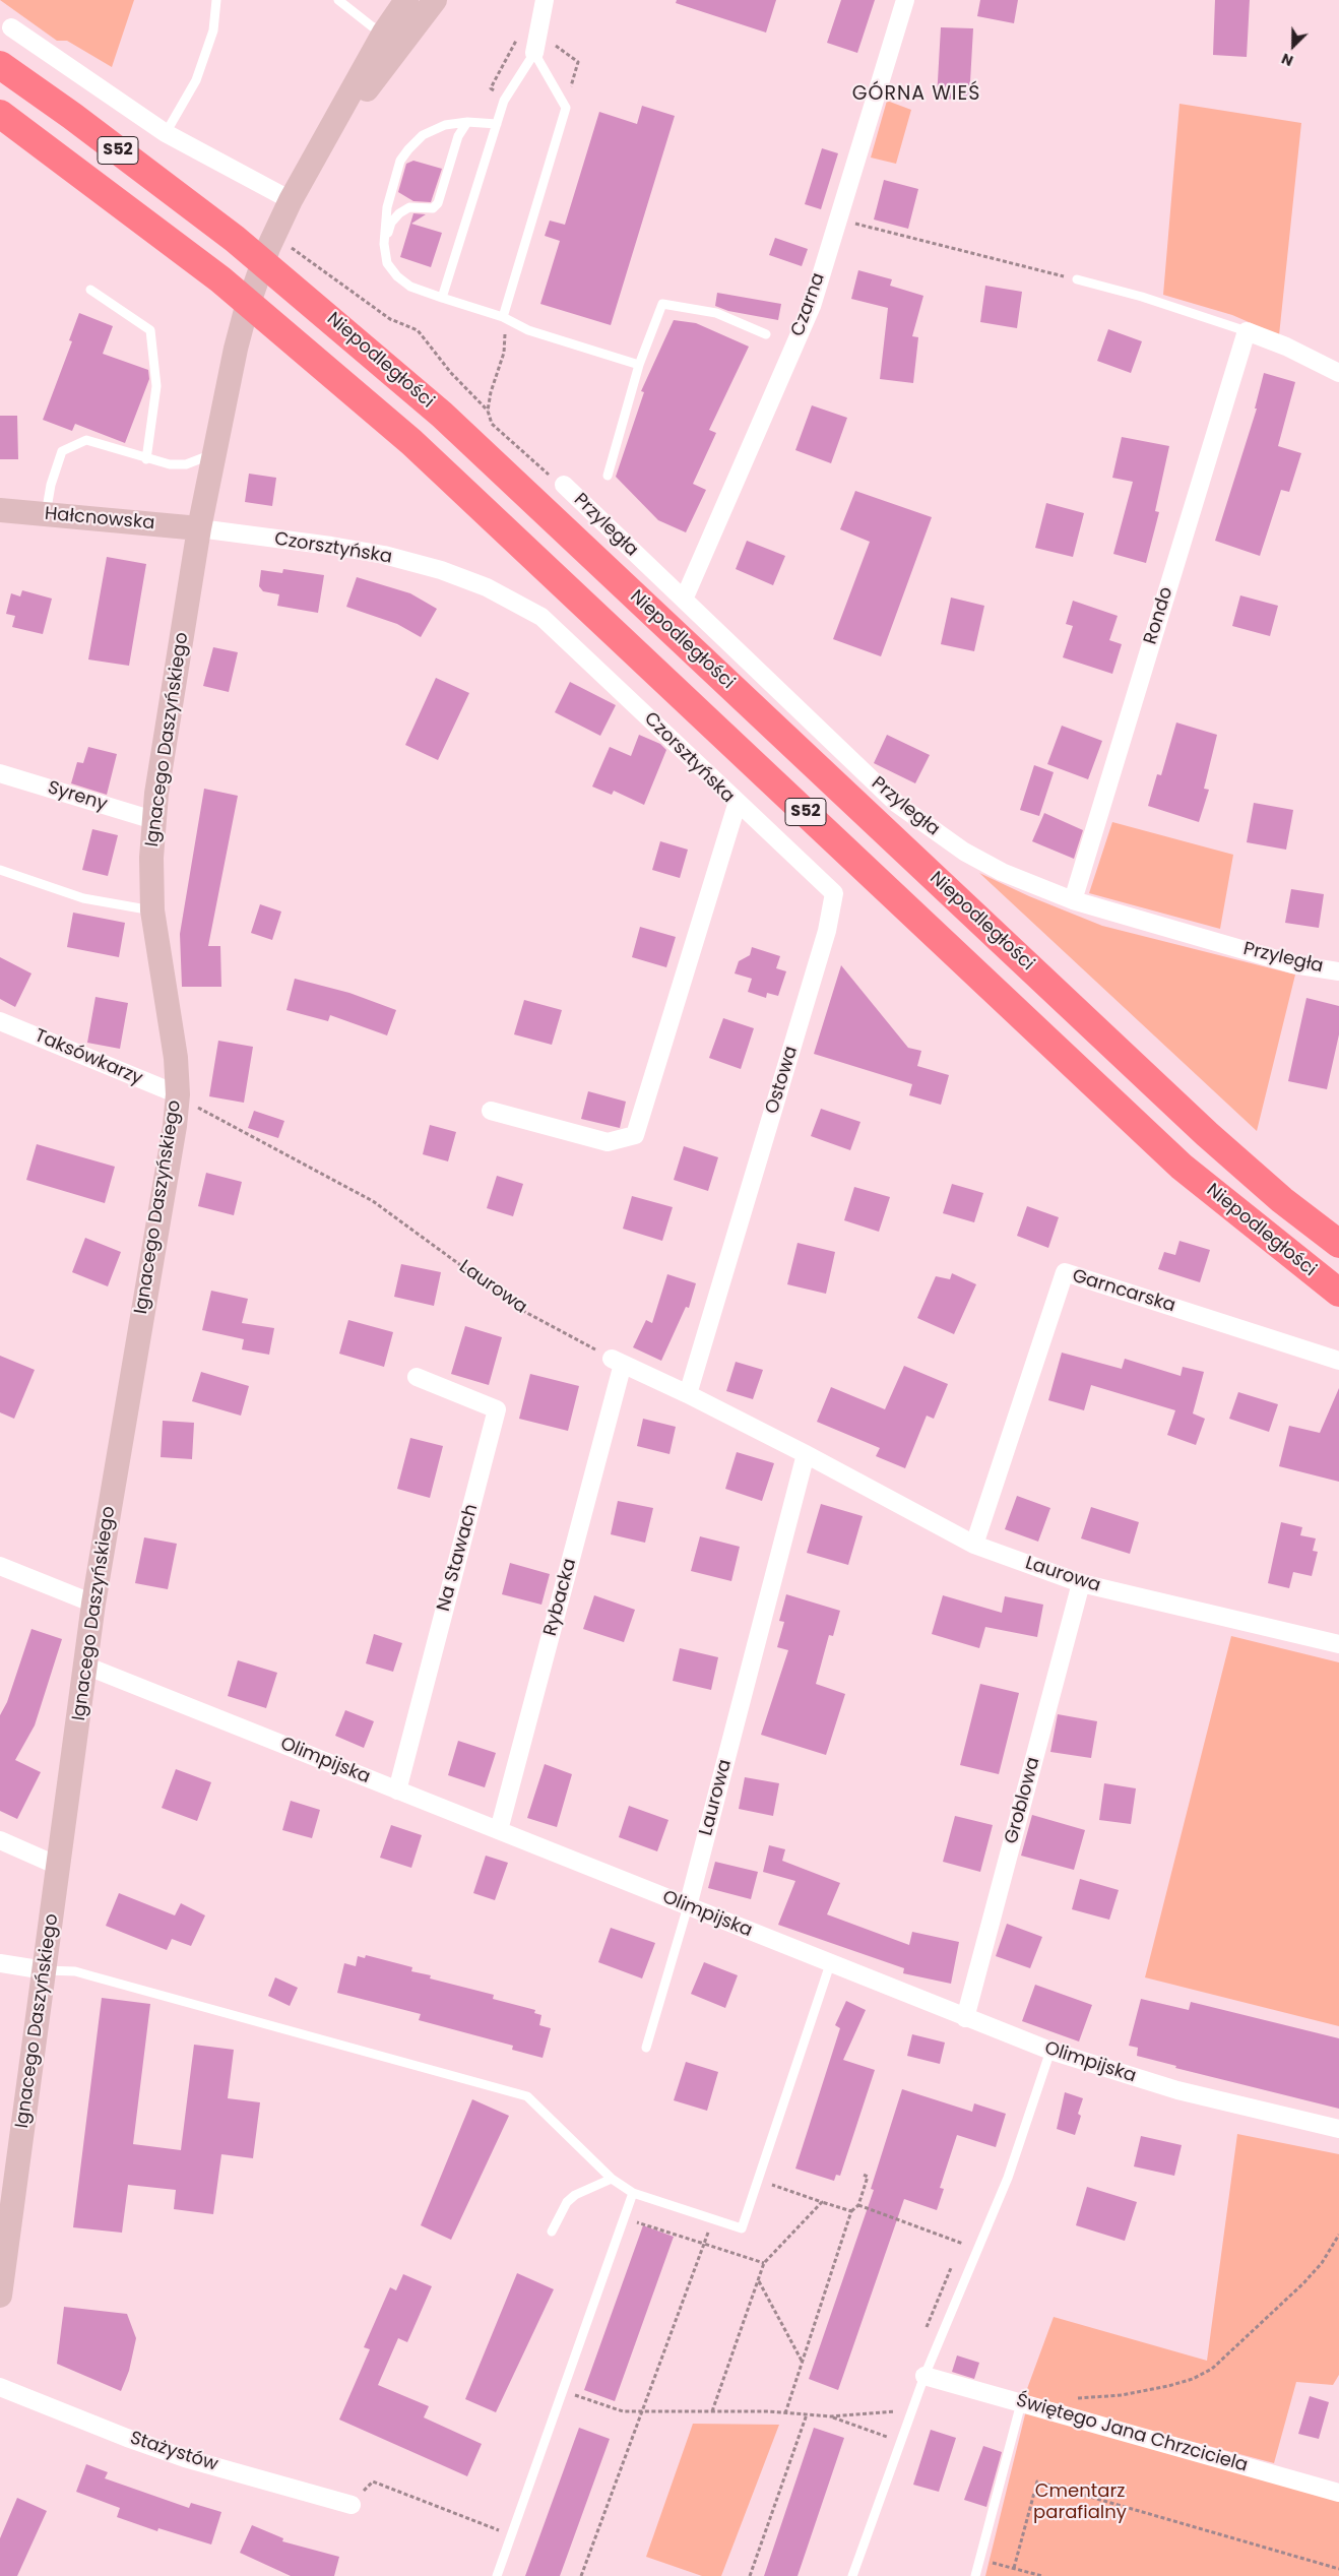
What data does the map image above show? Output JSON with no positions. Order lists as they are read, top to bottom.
{
  "streets": {
    "highway": ["S52", "Niepodległości"],
    "street": [
      "Czarna",
      "Hałcnowska",
      "Przyległa",
      "Czorsztyńska",
      "Rondo",
      "Ignacego Daszyńskiego",
      "Syreny",
      "Taksówkarzy",
      "Ostowa",
      "Laurowa",
      "Garncarska",
      "Na Stawach",
      "Rybacka",
      "Olimpijska",
      "Groblowa",
      "Świętego Jana Chrzciciela",
      "Stażystów"
    ]
  },
  "crossings": [
    ["Czarna", "Przyległa"],
    ["Hałcnowska", "Czorsztyńska"],
    ["Hałcnowska", "Ignacego Daszyńskiego"],
    ["Przyległa", "Rondo"],
    ["Czorsztyńska", "Ignacego Daszyńskiego"],
    ["Czorsztyńska", "Ostowa"],
    ["Ignacego Daszyńskiego", "Syreny"],
    ["Ignacego Daszyńskiego", "Taksówkarzy"],
    ["Ignacego Daszyńskiego", "Laurowa"],
    ["Ignacego Daszyńskiego", "Olimpijska"],
    ["Taksówkarzy", "Laurowa"],
    ["Ostowa", "Laurowa"],
    ["Laurowa", "Garncarska"],
    ["Laurowa", "Rybacka"],
    ["Laurowa", "Olimpijska"],
    ["Laurowa", "Groblowa"],
    ["Na Stawach", "Olimpijska"],
    ["Rybacka", "Olimpijska"],
    ["Olimpijska", "Groblowa"]
  ],
  "districts": ["GÓRNA WIEŚ"],
  "parks": ["Cmentarz parafialny"],
  "north": "bottom left"
}
